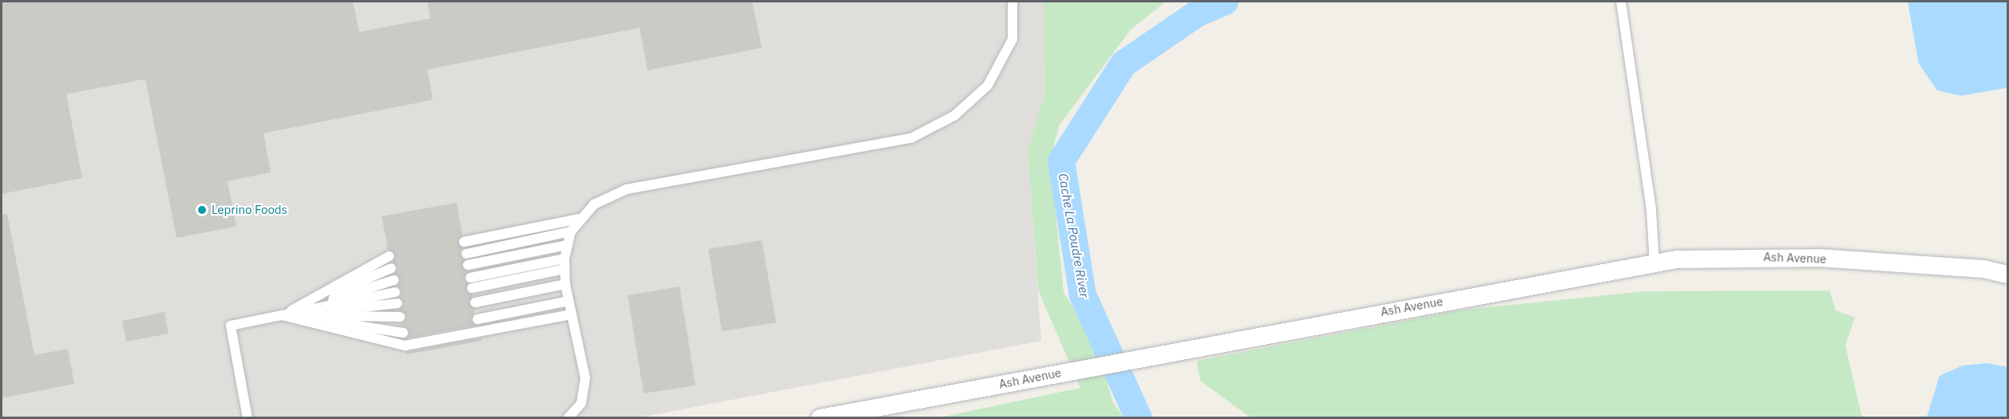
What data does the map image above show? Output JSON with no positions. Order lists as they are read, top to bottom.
{
  "streets": {
    "street": ["Ash Avenue"]
  },
  "water": ["Cache La Poudre River"],
  "places": ["Leprino Foods"]
}
